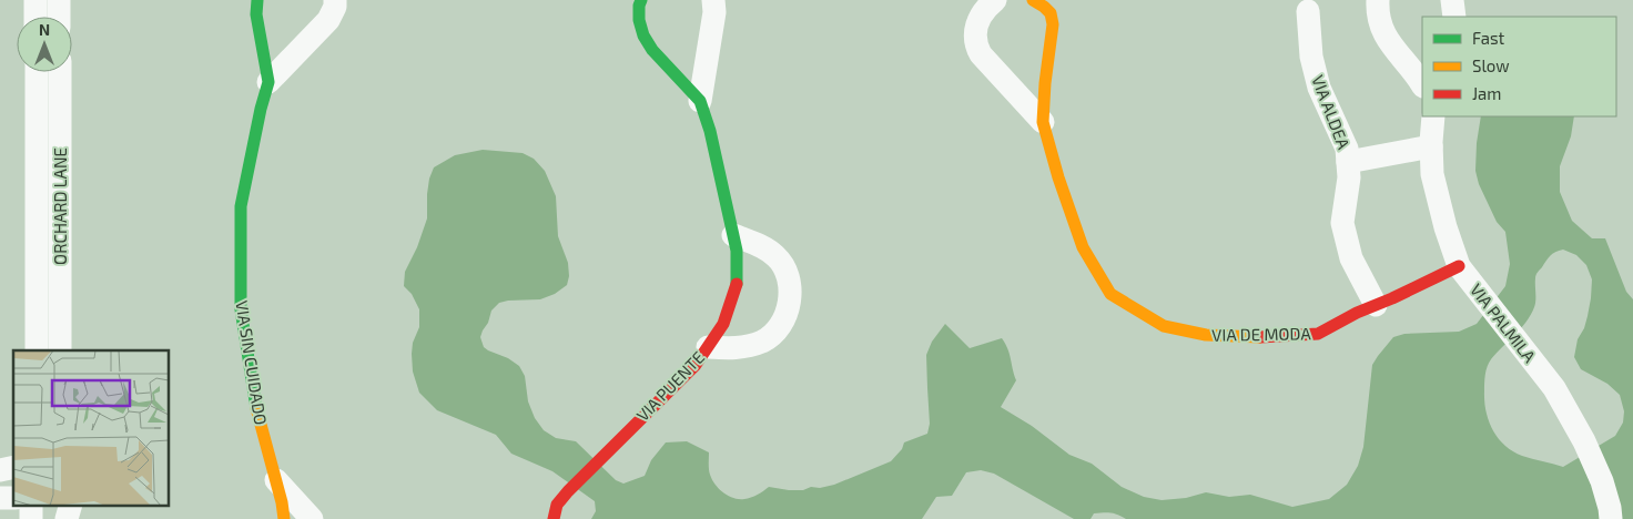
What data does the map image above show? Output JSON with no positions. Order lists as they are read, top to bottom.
{
  "streets": {
    "street": [
      "VIA ALDEA",
      "ORCHARD LANE",
      "VIA PALMILA",
      "VIA DE MODA",
      "VIA SIN CUIDADO",
      "VIA PUENTE"
    ]
  },
  "crossings": [
    ["VIA ALDEA", "VIA DE MODA"],
    ["VIA PALMILA", "VIA DE MODA"]
  ],
  "legend": ["Fast", "Slow", "Jam"],
  "north": "top"
}
